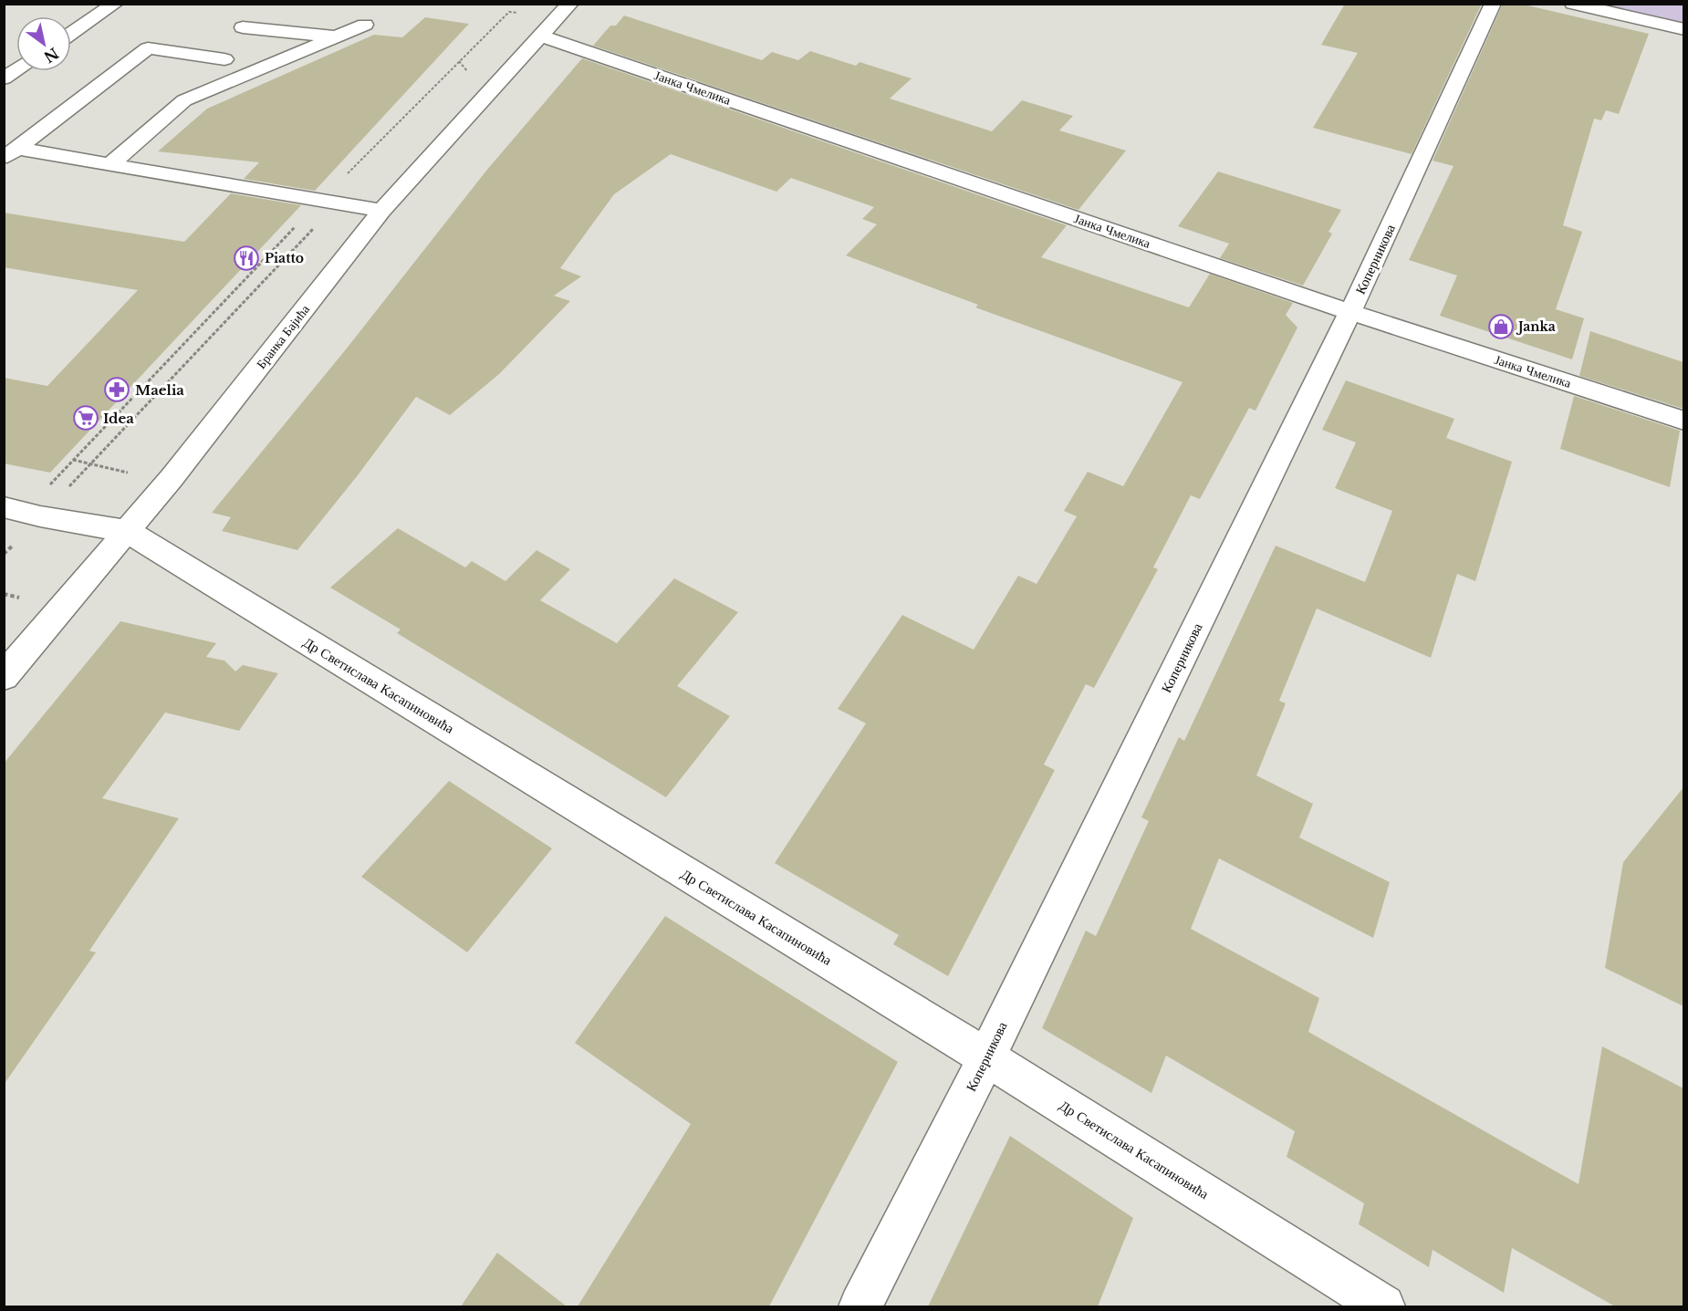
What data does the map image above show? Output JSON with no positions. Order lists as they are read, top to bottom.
{
  "streets": {
    "street": [
      "Јанка Чмелика",
      "Коперникова",
      "Бранка Бајића",
      "Др Светислава Касапиновића"
    ]
  },
  "crossings": [
    ["Јанка Чмелика", "Коперникова"],
    ["Јанка Чмелика", "Бранка Бајића"],
    ["Коперникова", "Др Светислава Касапиновића"],
    ["Бранка Бајића", "Др Светислава Касапиновића"]
  ],
  "places": {
    "restaurant": ["Piatto"],
    "shop": ["Janka"],
    "pharmacy": ["Maelia"],
    "supermarket": ["Idea"]
  },
  "north": "bottom right"
}
